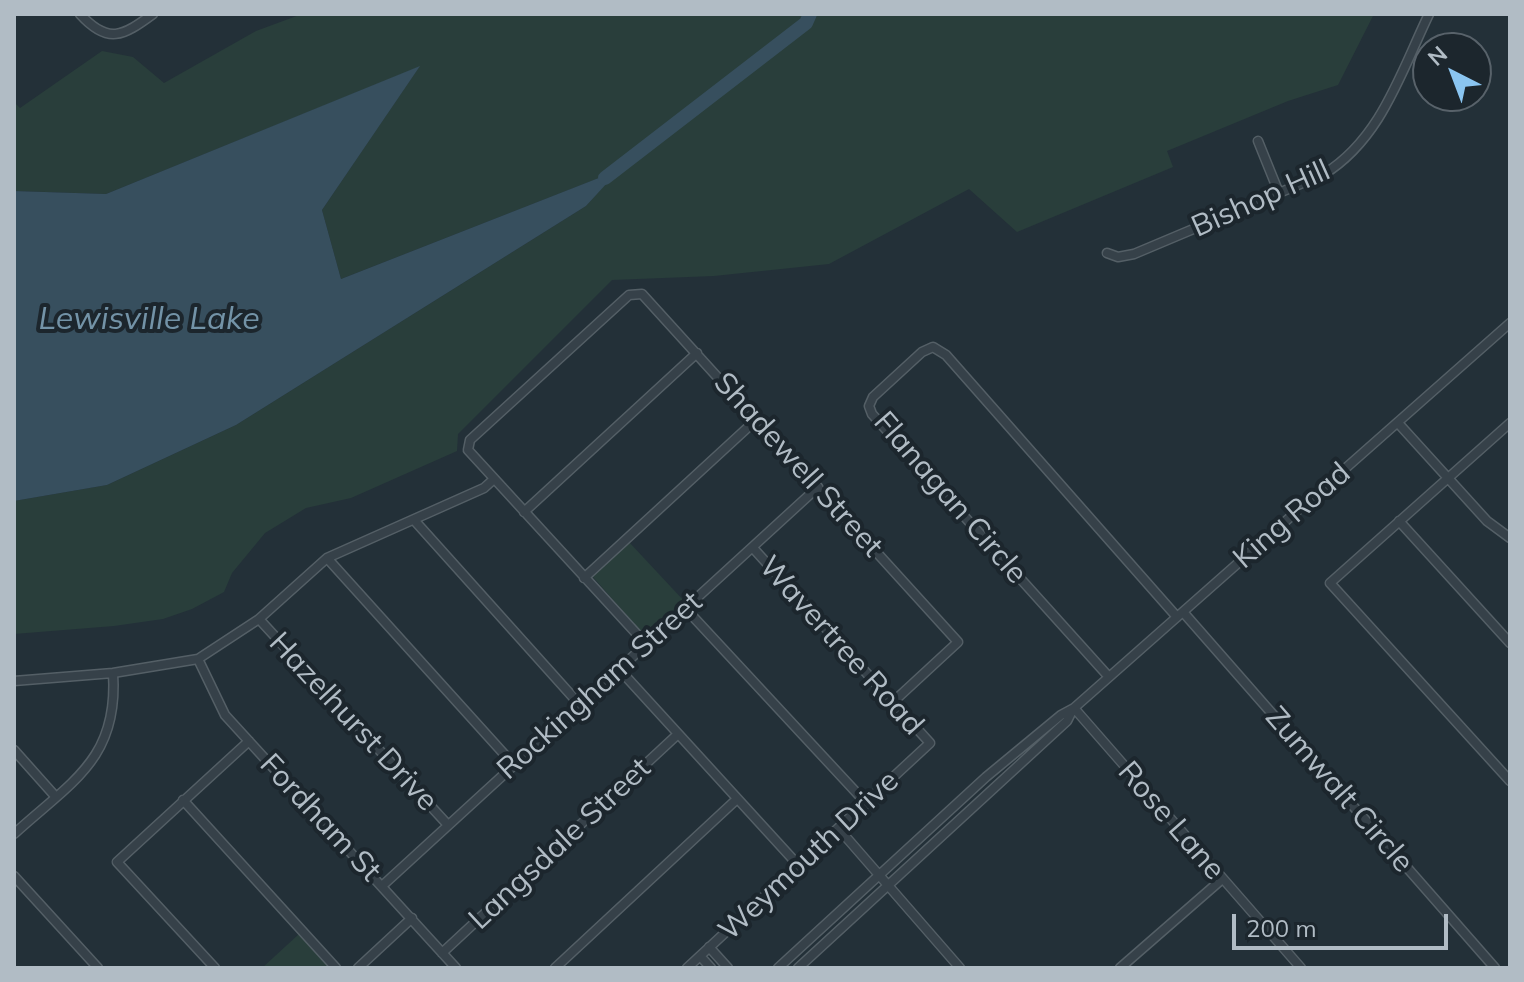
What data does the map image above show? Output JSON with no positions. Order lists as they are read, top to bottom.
{
  "streets": {
    "street": [
      "Bishop Hill",
      "Shadewell Street",
      "Flanagan Circle",
      "King Road",
      "Wavertree Road",
      "Rockingham Street",
      "Hazelhurst Drive",
      "Zumwalt Circle",
      "Fordham St",
      "Rose Lane",
      "Langsdale Street",
      "Weymouth Drive"
    ]
  },
  "crossings": [
    ["Shadewell Street", "Wavertree Road"],
    ["Shadewell Street", "Rockingham Street"],
    ["Flanagan Circle", "King Road"],
    ["Flanagan Circle", "Zumwalt Circle"],
    ["King Road", "Zumwalt Circle"],
    ["King Road", "Rose Lane"],
    ["Wavertree Road", "Rockingham Street"],
    ["Wavertree Road", "Weymouth Drive"],
    ["Rockingham Street", "Hazelhurst Drive"],
    ["Rockingham Street", "Fordham St"],
    ["Fordham St", "Langsdale Street"]
  ],
  "water": ["Lewisville Lake"],
  "scale_bar": "200 m",
  "north": "top left"
}
